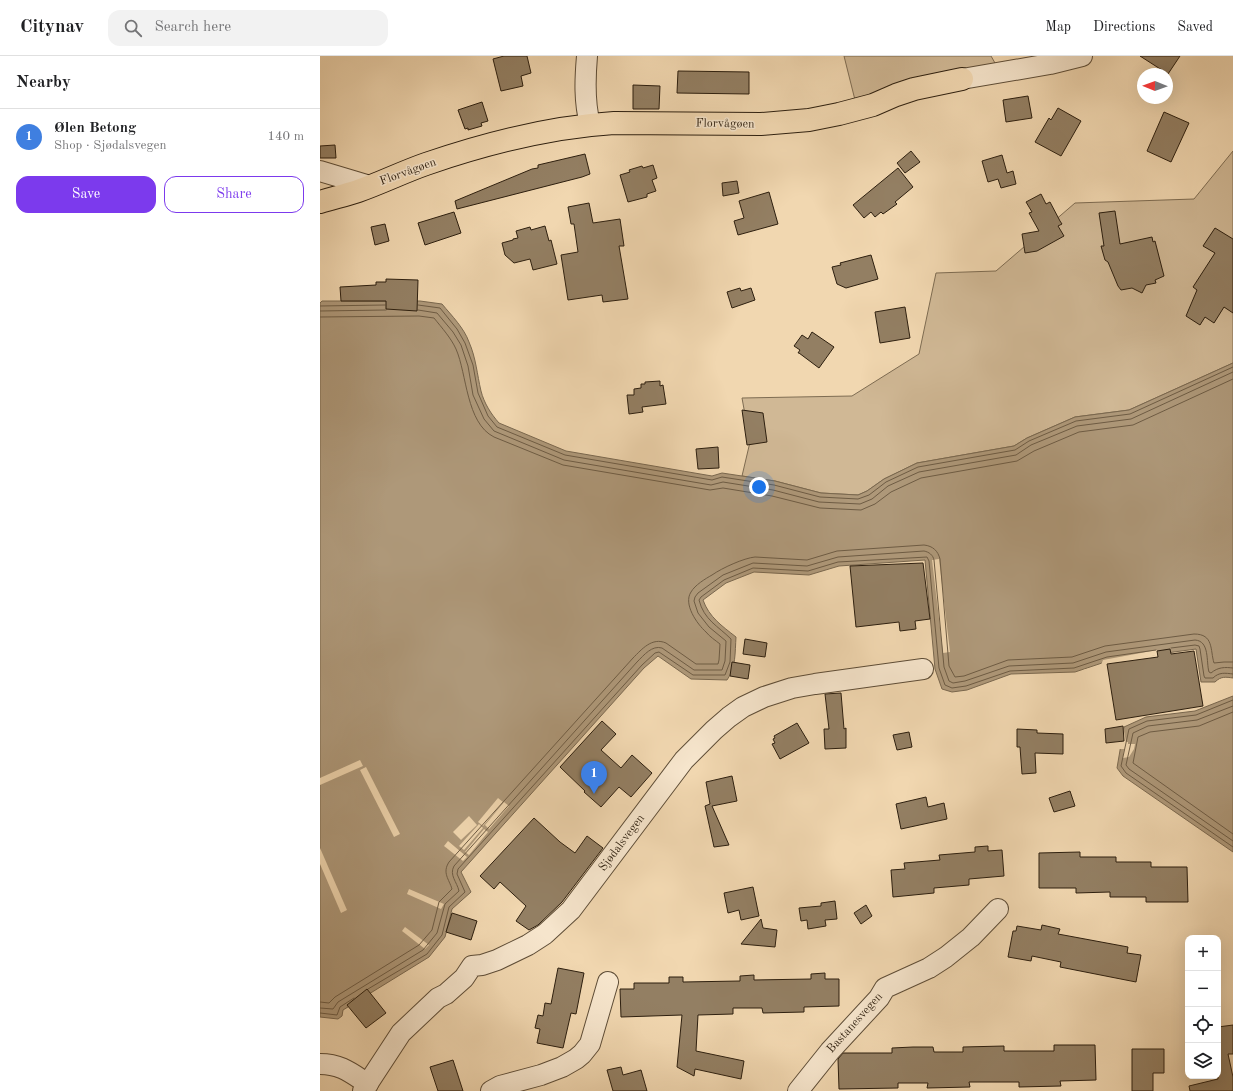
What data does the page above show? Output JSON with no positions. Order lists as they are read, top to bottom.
{
  "streets": {
    "main road": ["Florvågøen"],
    "street": ["Sjødalsvegen", "Bastanesvegen"]
  },
  "north": "left",
  "page": {
    "header": "Citynav",
    "search": "Search here",
    "nav": ["Map", "Directions", "Saved"],
    "heading": "Nearby",
    "list": [
      {
        "mark": "1",
        "name": "Ølen Betong",
        "note": "Shop · Sjødalsvegen",
        "value": "140 m"
      }
    ],
    "buttons": ["Save", "Share"],
    "pins": "1",
    "map_buttons": ["+", "−"]
  }
}
